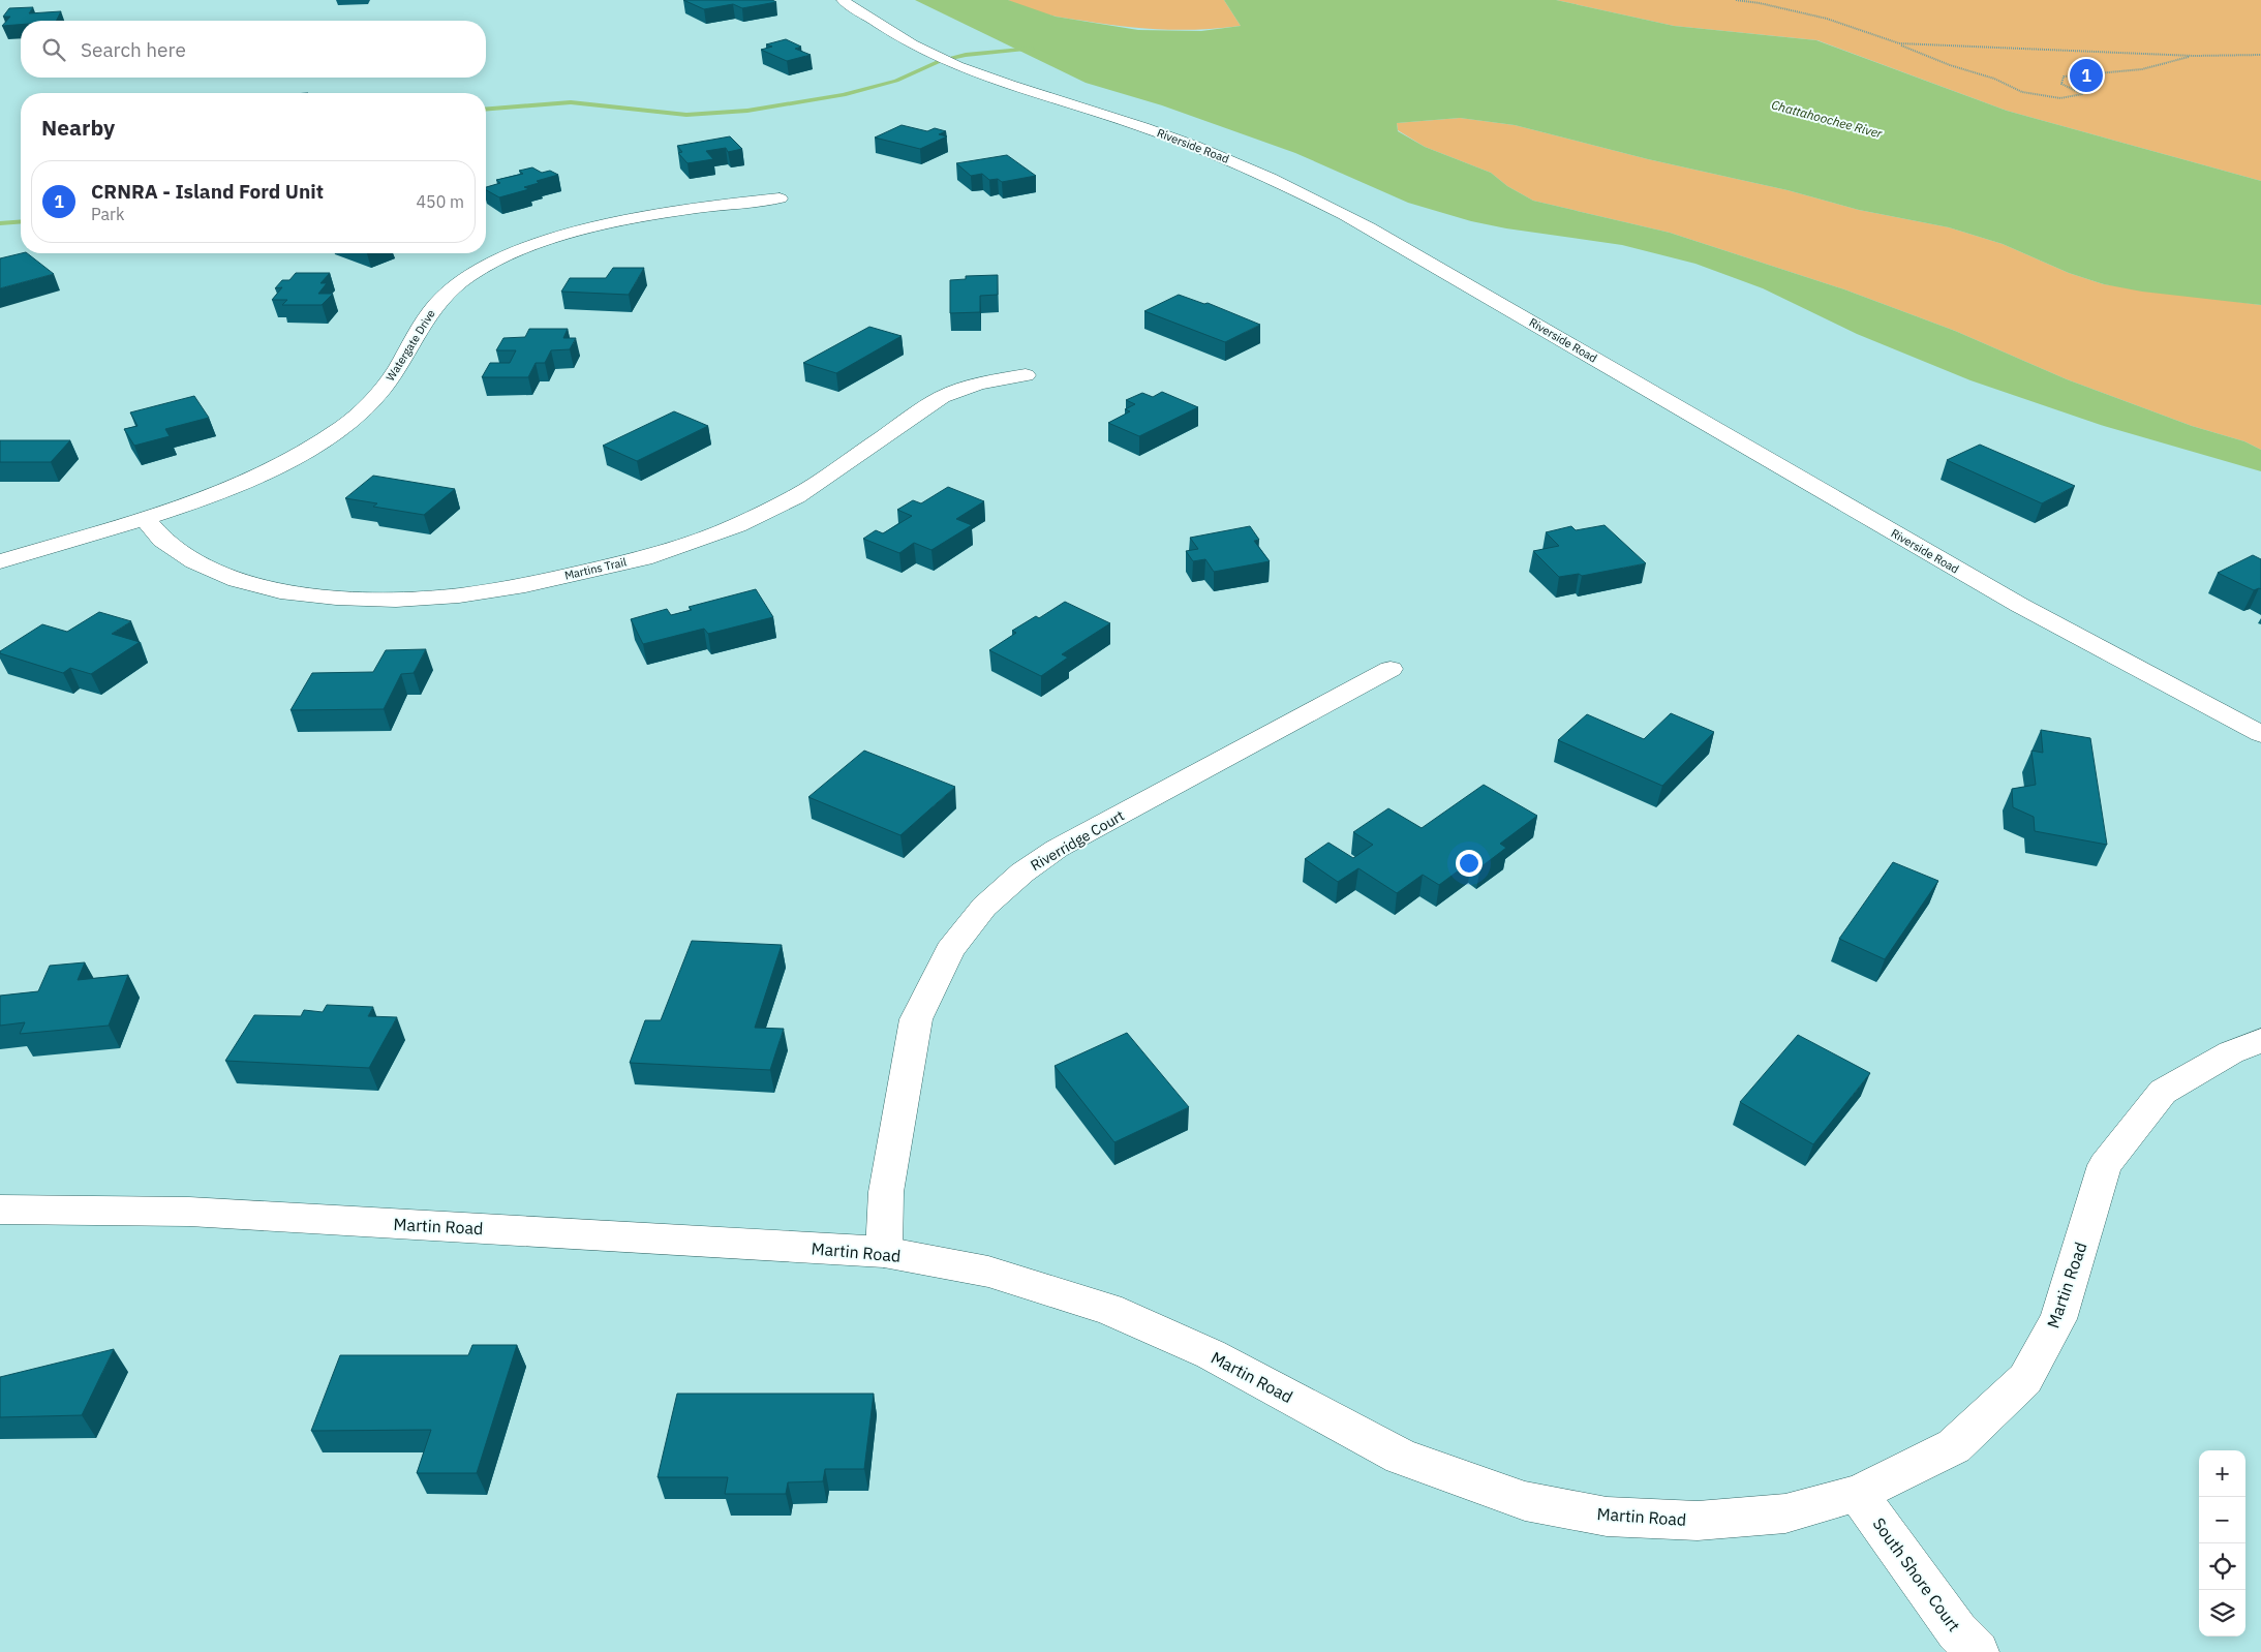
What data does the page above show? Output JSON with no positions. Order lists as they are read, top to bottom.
{
  "streets": {
    "street": [
      "Riverside Road",
      "Watergate Drive",
      "Martins Trail",
      "Riverridge Court",
      "Martin Road",
      "South Shore Court"
    ]
  },
  "crossings": [
    ["Watergate Drive", "Martins Trail"],
    ["Riverridge Court", "Martin Road"],
    ["Martin Road", "South Shore Court"]
  ],
  "water": ["Chattahoochee River"],
  "page": {
    "search": "Search here",
    "pins": "1",
    "heading": "Nearby",
    "list": [
      {
        "mark": "1",
        "name": "CRNRA - Island Ford Unit",
        "note": "Park",
        "value": "450 m"
      }
    ],
    "map_buttons": ["+", "−"]
  }
}
